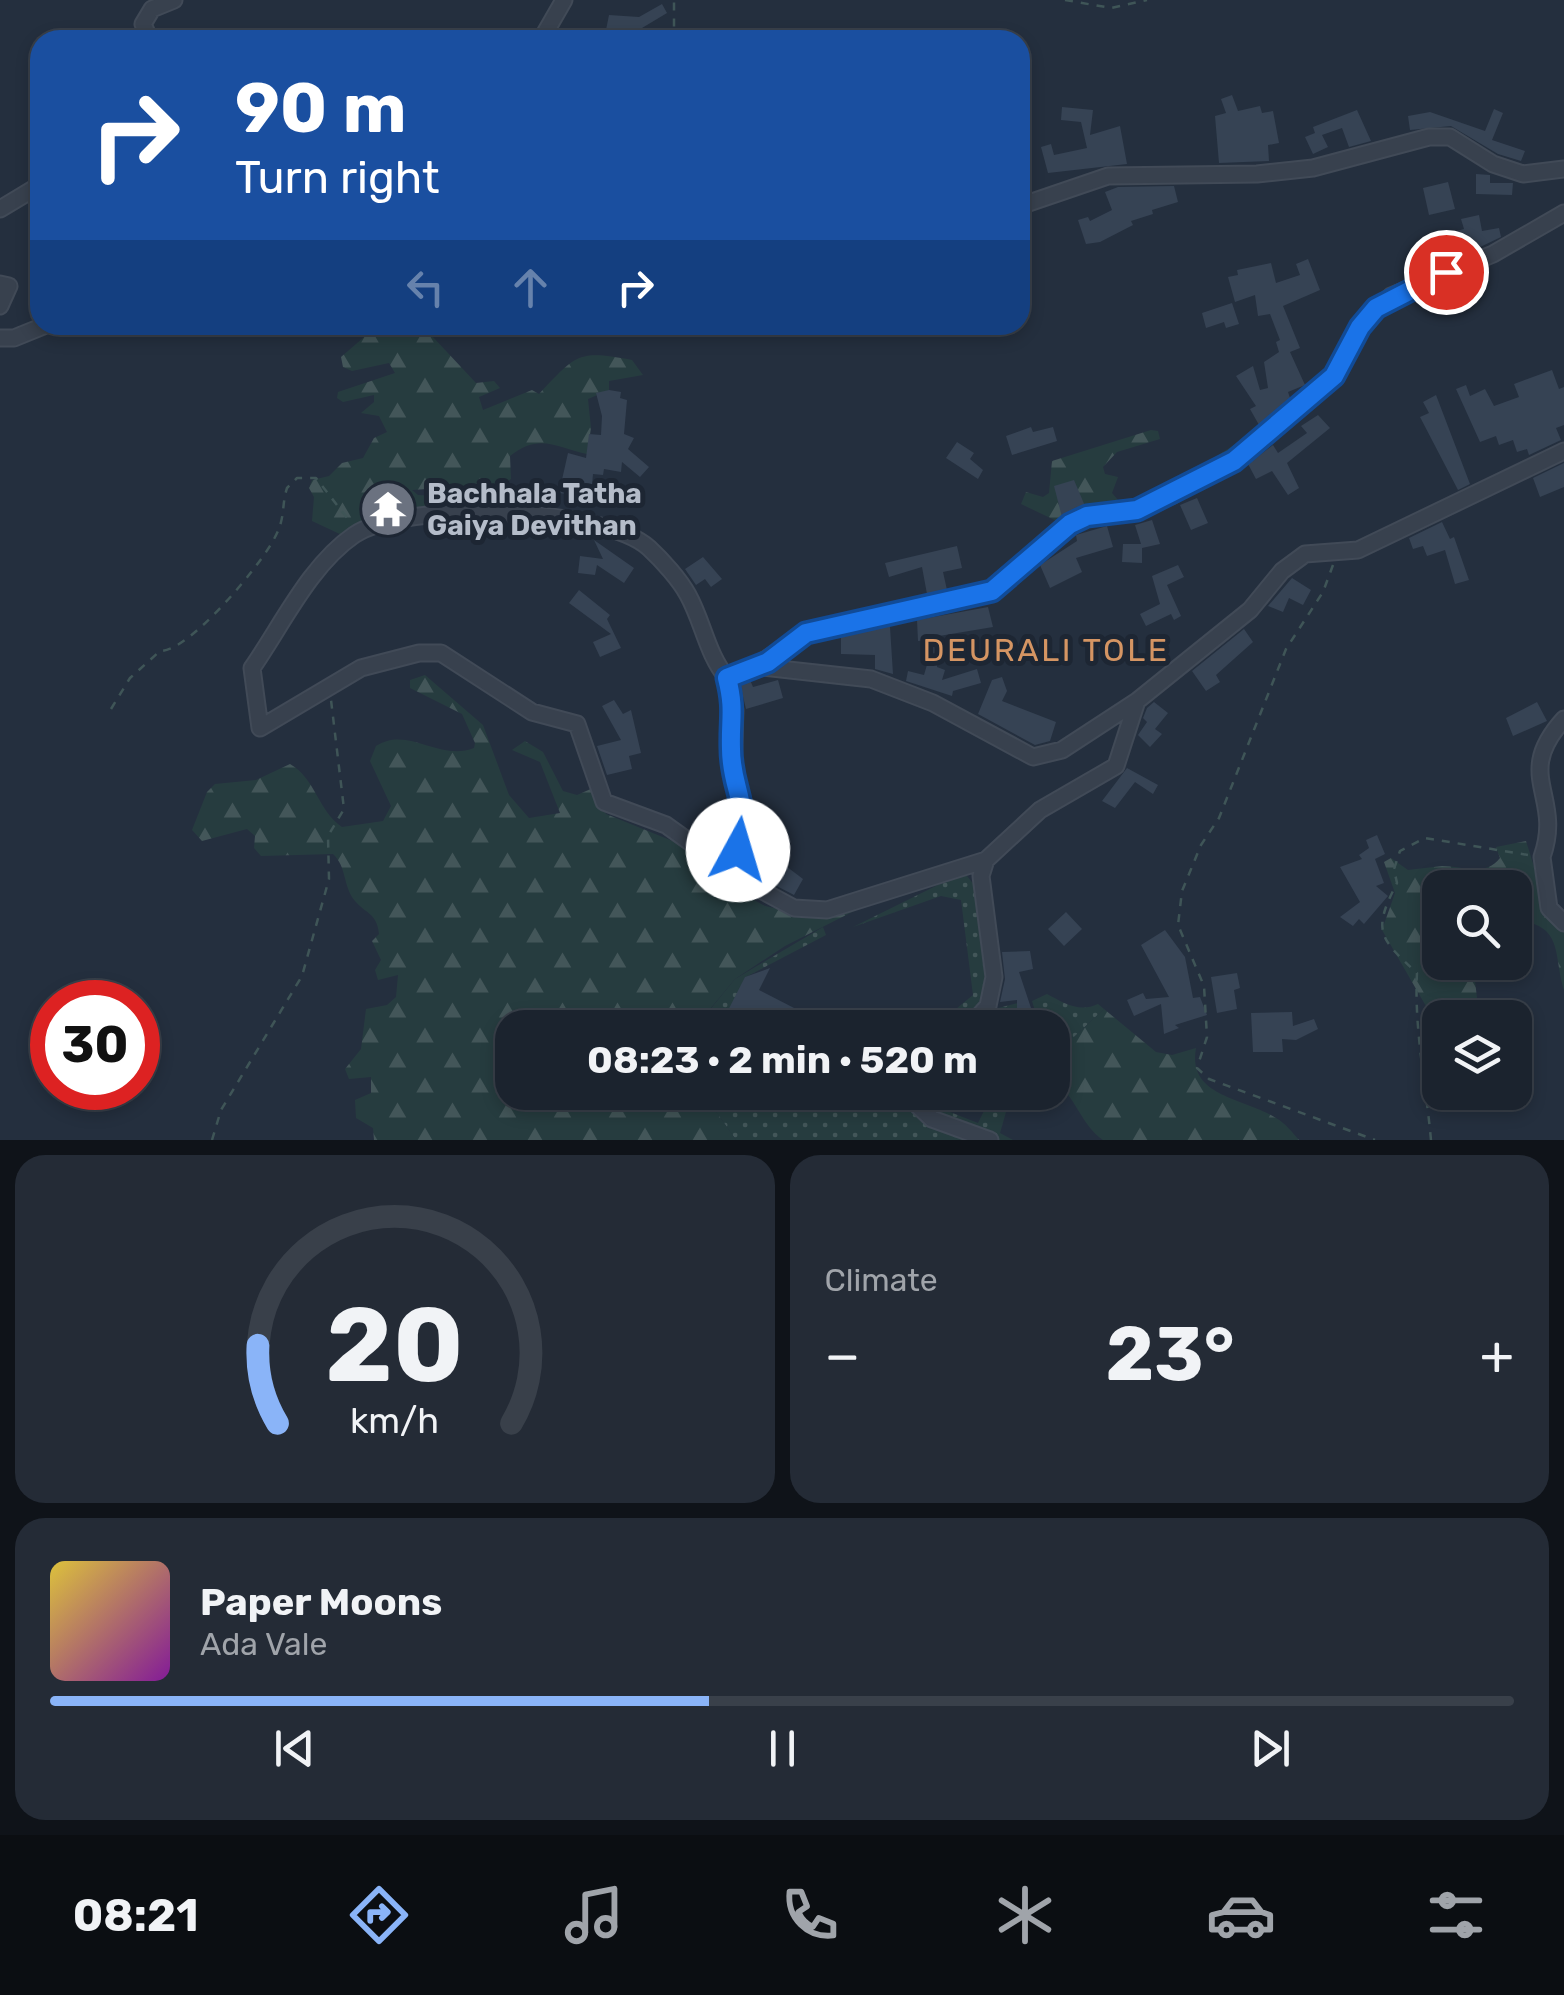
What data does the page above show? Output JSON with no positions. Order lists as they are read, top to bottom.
{
  "districts": ["DEURALI TOLE"],
  "places": {
    "temple": ["Bachhala Tatha Gaiya Devithan"]
  },
  "page": {
    "turn": ["90 m", "Turn right"],
    "limit": "30",
    "trip": "08:23 · 2 min · 520 m",
    "tile": "Climate",
    "heat": ["−", "23°", "+"],
    "song": ["Paper Moons", "Ada Vale"],
    "tabs": "08:21",
    "gauge": ["20", "km/h"]
  }
}
